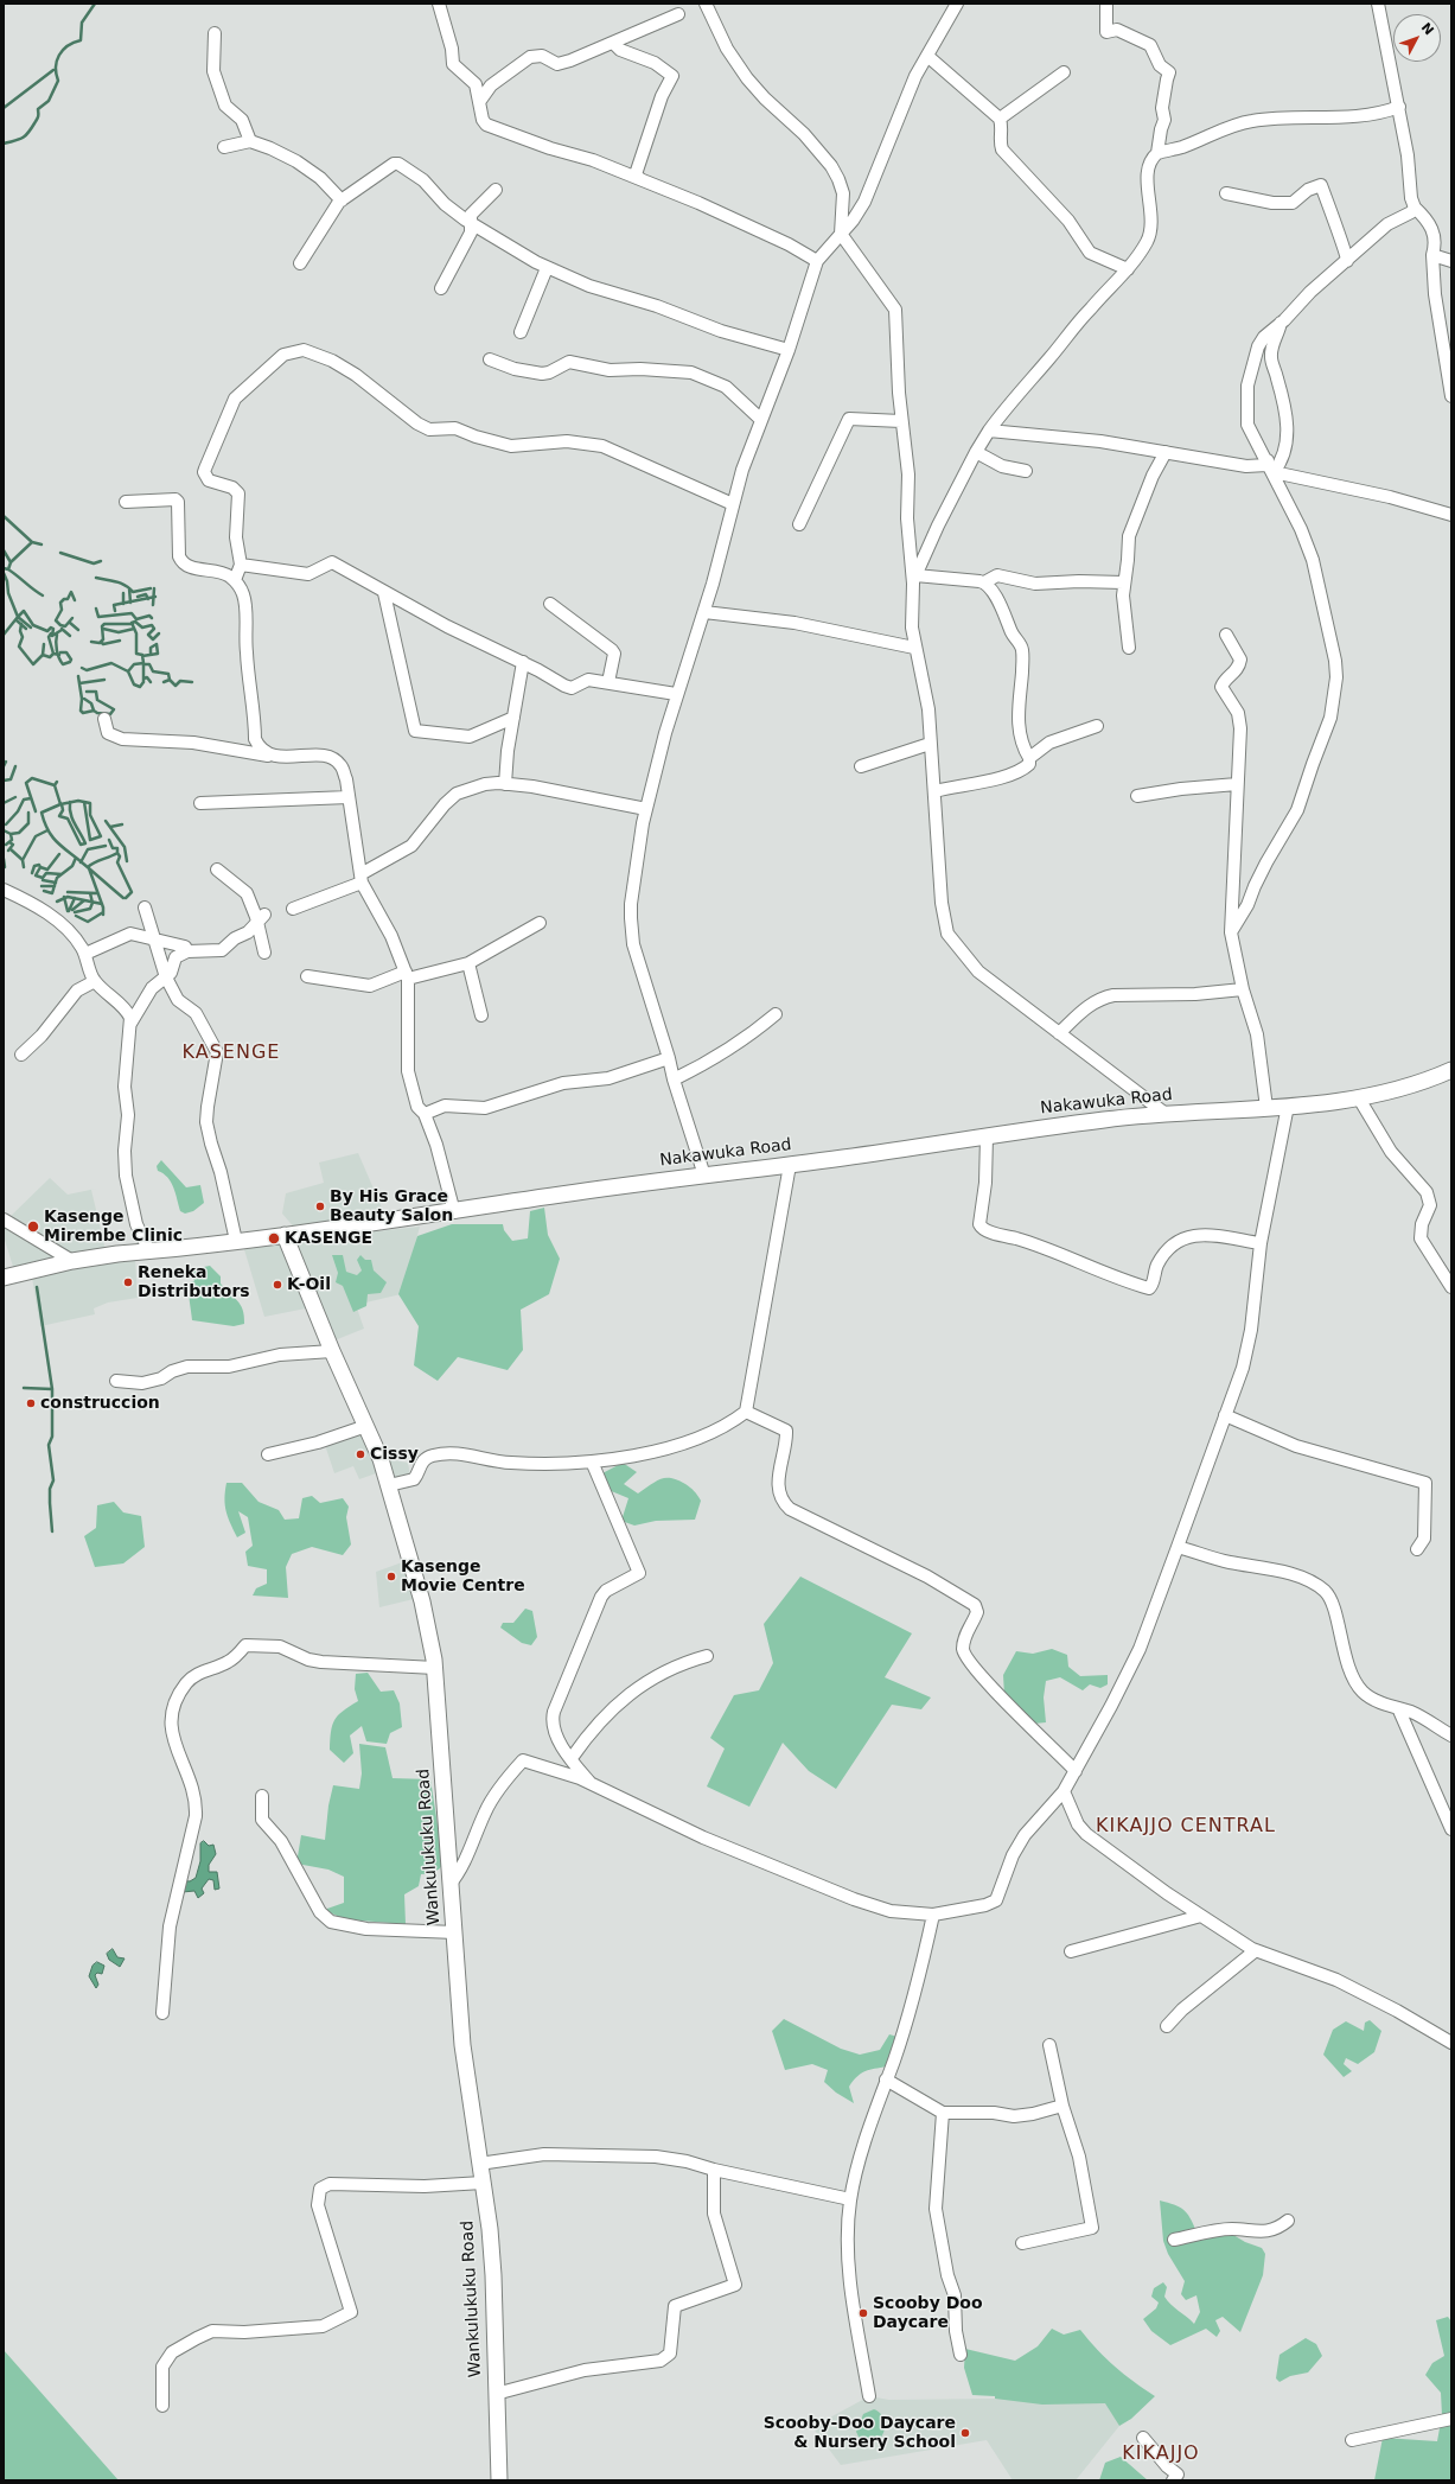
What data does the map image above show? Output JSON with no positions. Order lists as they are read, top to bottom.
{
  "streets": {
    "main road": ["Nakawuka Road", "Wankulukuku Road"]
  },
  "crossings": [
    ["Nakawuka Road", "Wankulukuku Road"]
  ],
  "districts": ["KASENGE", "KIKAJJO CENTRAL", "KIKAJJO"],
  "places": [
    "By His Grace Beauty Salon",
    "Kasenge Mirembe Clinic",
    "KASENGE",
    "Reneka Distributors",
    "K-Oil",
    "construccion",
    "Cissy",
    "Kasenge Movie Centre",
    "Scooby Doo Daycare",
    "Scooby-Doo Daycare & Nursery School"
  ],
  "north": "top right"
}
